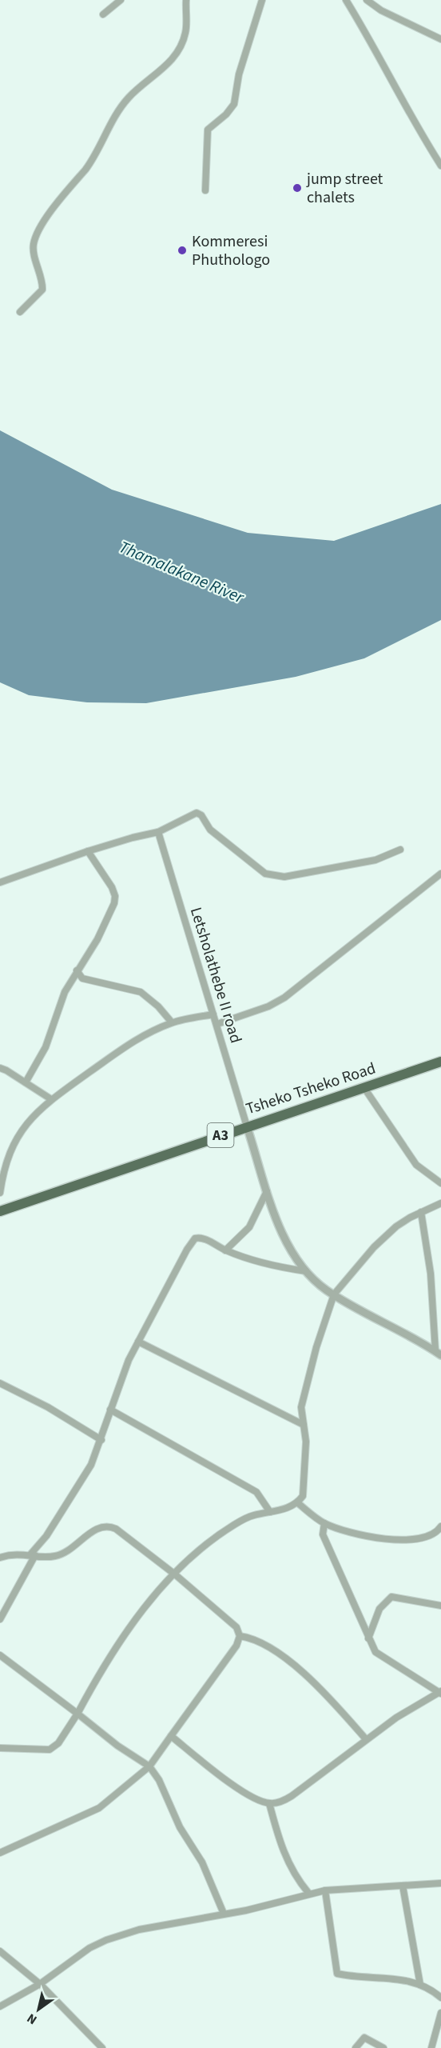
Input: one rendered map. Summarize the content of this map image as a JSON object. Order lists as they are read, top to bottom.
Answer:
{
  "streets": {
    "highway": ["Tsheko Tsheko Road", "A3"],
    "street": ["Letsholathebe II road"]
  },
  "crossings": [
    ["Letsholathebe II road", "Tsheko Tsheko Road"]
  ],
  "water": ["Thamalakane River"],
  "places": ["jump street chalets", "Kommeresi Phuthologo"],
  "north": "bottom left"
}
